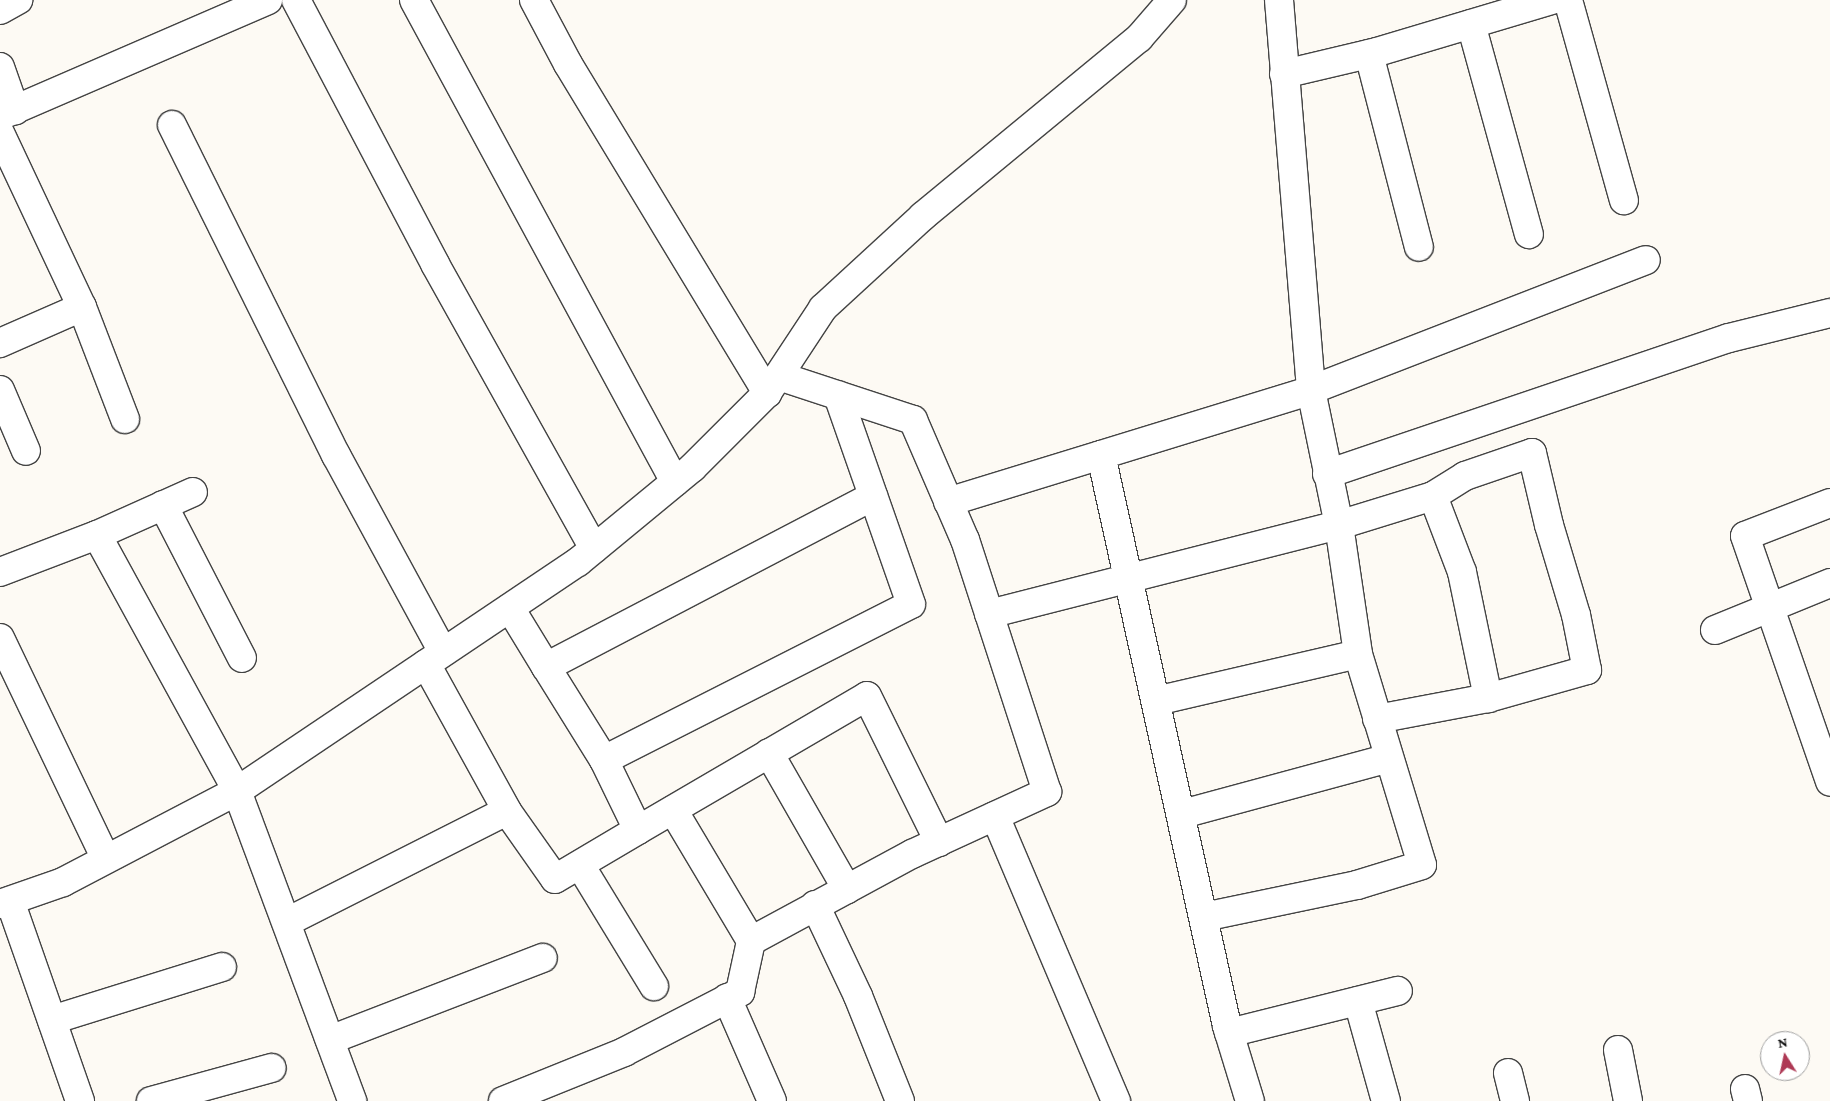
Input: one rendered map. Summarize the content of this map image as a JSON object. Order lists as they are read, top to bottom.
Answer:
{
  "north": "top"
}
